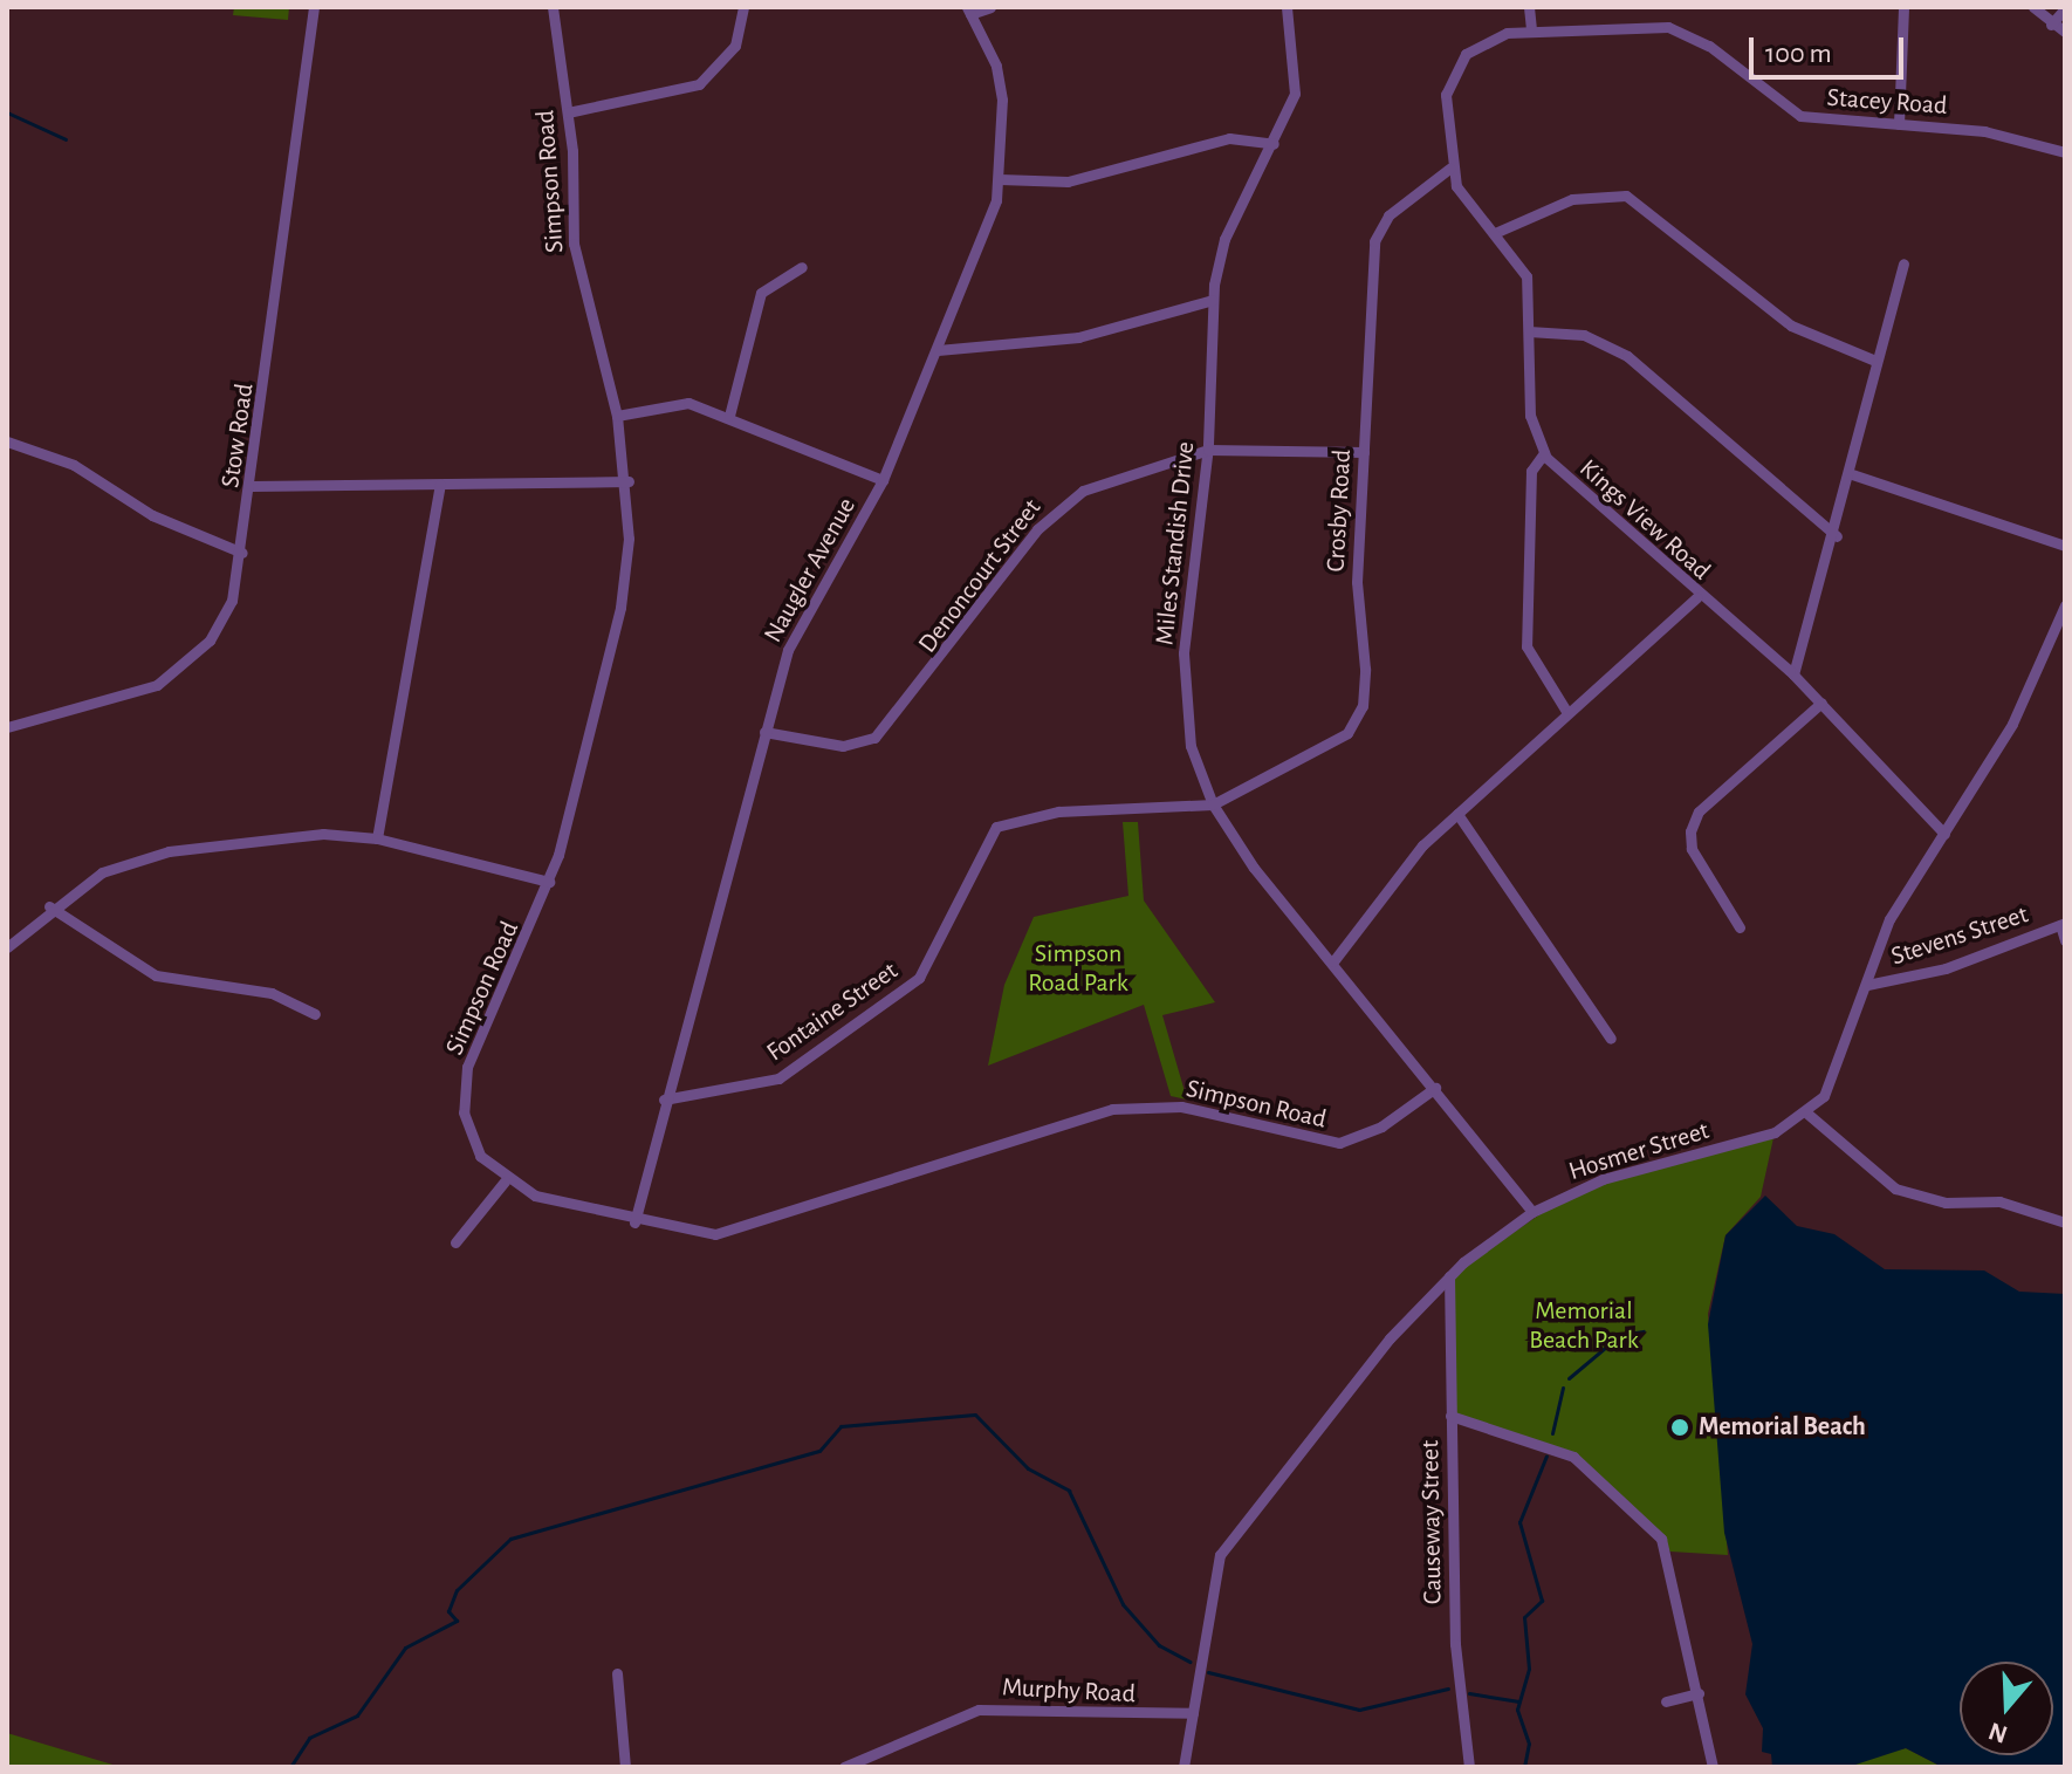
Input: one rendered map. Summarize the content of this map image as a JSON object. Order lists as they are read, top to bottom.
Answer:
{
  "streets": {
    "street": [
      "Stacey Road",
      "Simpson Road",
      "Stow Road",
      "Crosby Road",
      "Kings View Road",
      "Miles Standish Drive",
      "Naugler Avenue",
      "Denoncourt Street",
      "Stevens Street",
      "Fontaine Street",
      "Hosmer Street",
      "Causeway Street",
      "Murphy Road"
    ]
  },
  "crossings": [
    ["Stacey Road", "Crosby Road"],
    ["Stacey Road", "Kings View Road"],
    ["Simpson Road", "Miles Standish Drive"],
    ["Simpson Road", "Naugler Avenue"],
    ["Crosby Road", "Kings View Road"],
    ["Crosby Road", "Miles Standish Drive"],
    ["Crosby Road", "Denoncourt Street"],
    ["Crosby Road", "Fontaine Street"],
    ["Kings View Road", "Hosmer Street"],
    ["Miles Standish Drive", "Denoncourt Street"],
    ["Miles Standish Drive", "Fontaine Street"],
    ["Miles Standish Drive", "Hosmer Street"],
    ["Naugler Avenue", "Denoncourt Street"],
    ["Naugler Avenue", "Fontaine Street"],
    ["Stevens Street", "Hosmer Street"],
    ["Hosmer Street", "Causeway Street"],
    ["Hosmer Street", "Murphy Road"]
  ],
  "parks": ["Simpson Road Park", "Memorial Beach Park"],
  "places": ["Memorial Beach"],
  "scale_bar": "100 m",
  "north": "bottom"
}
